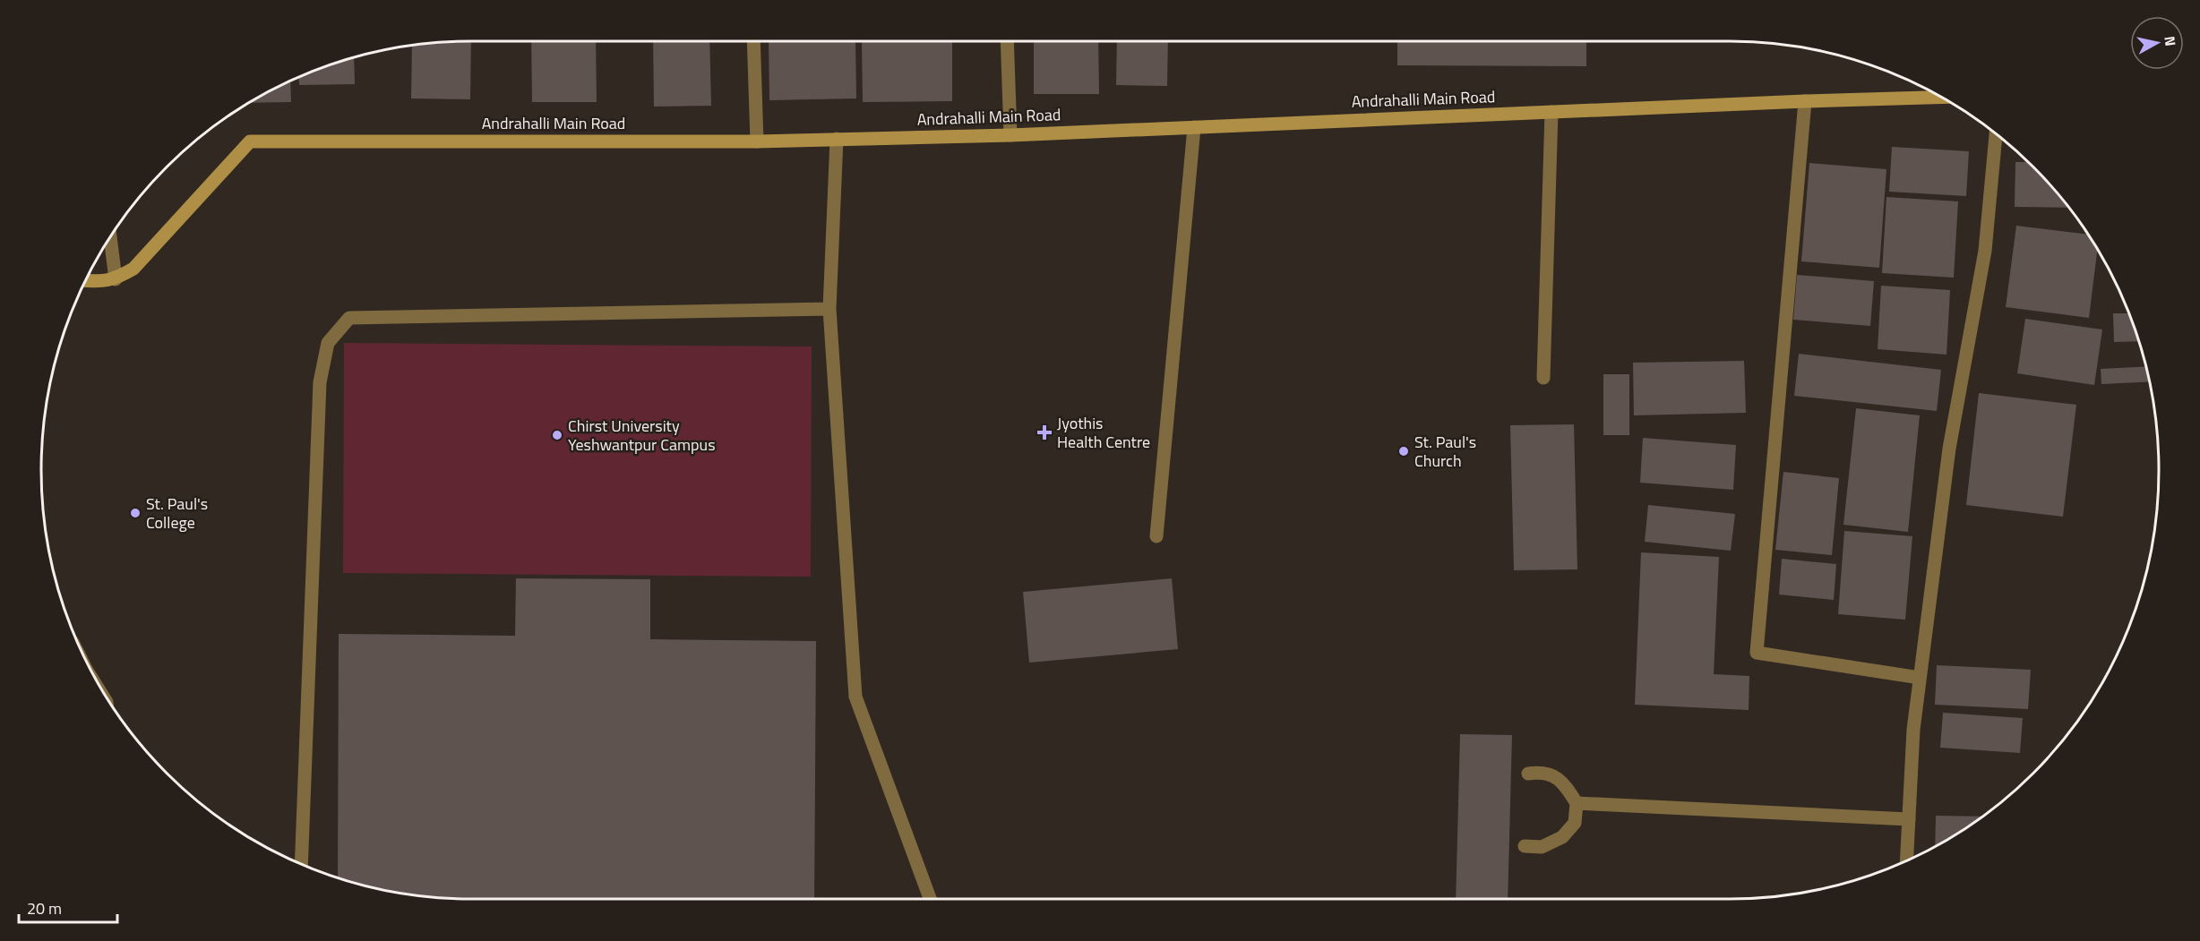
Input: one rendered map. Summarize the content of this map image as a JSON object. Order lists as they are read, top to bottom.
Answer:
{
  "streets": {
    "main road": ["Andrahalli Main Road"]
  },
  "places": {
    "health": ["Jyothis Health Centre"],
    "other": ["Chirst University Yeshwantpur Campus", "St. Paul's Church", "St. Paul's College"]
  },
  "scale_bar": "20 m",
  "north": "right"
}
